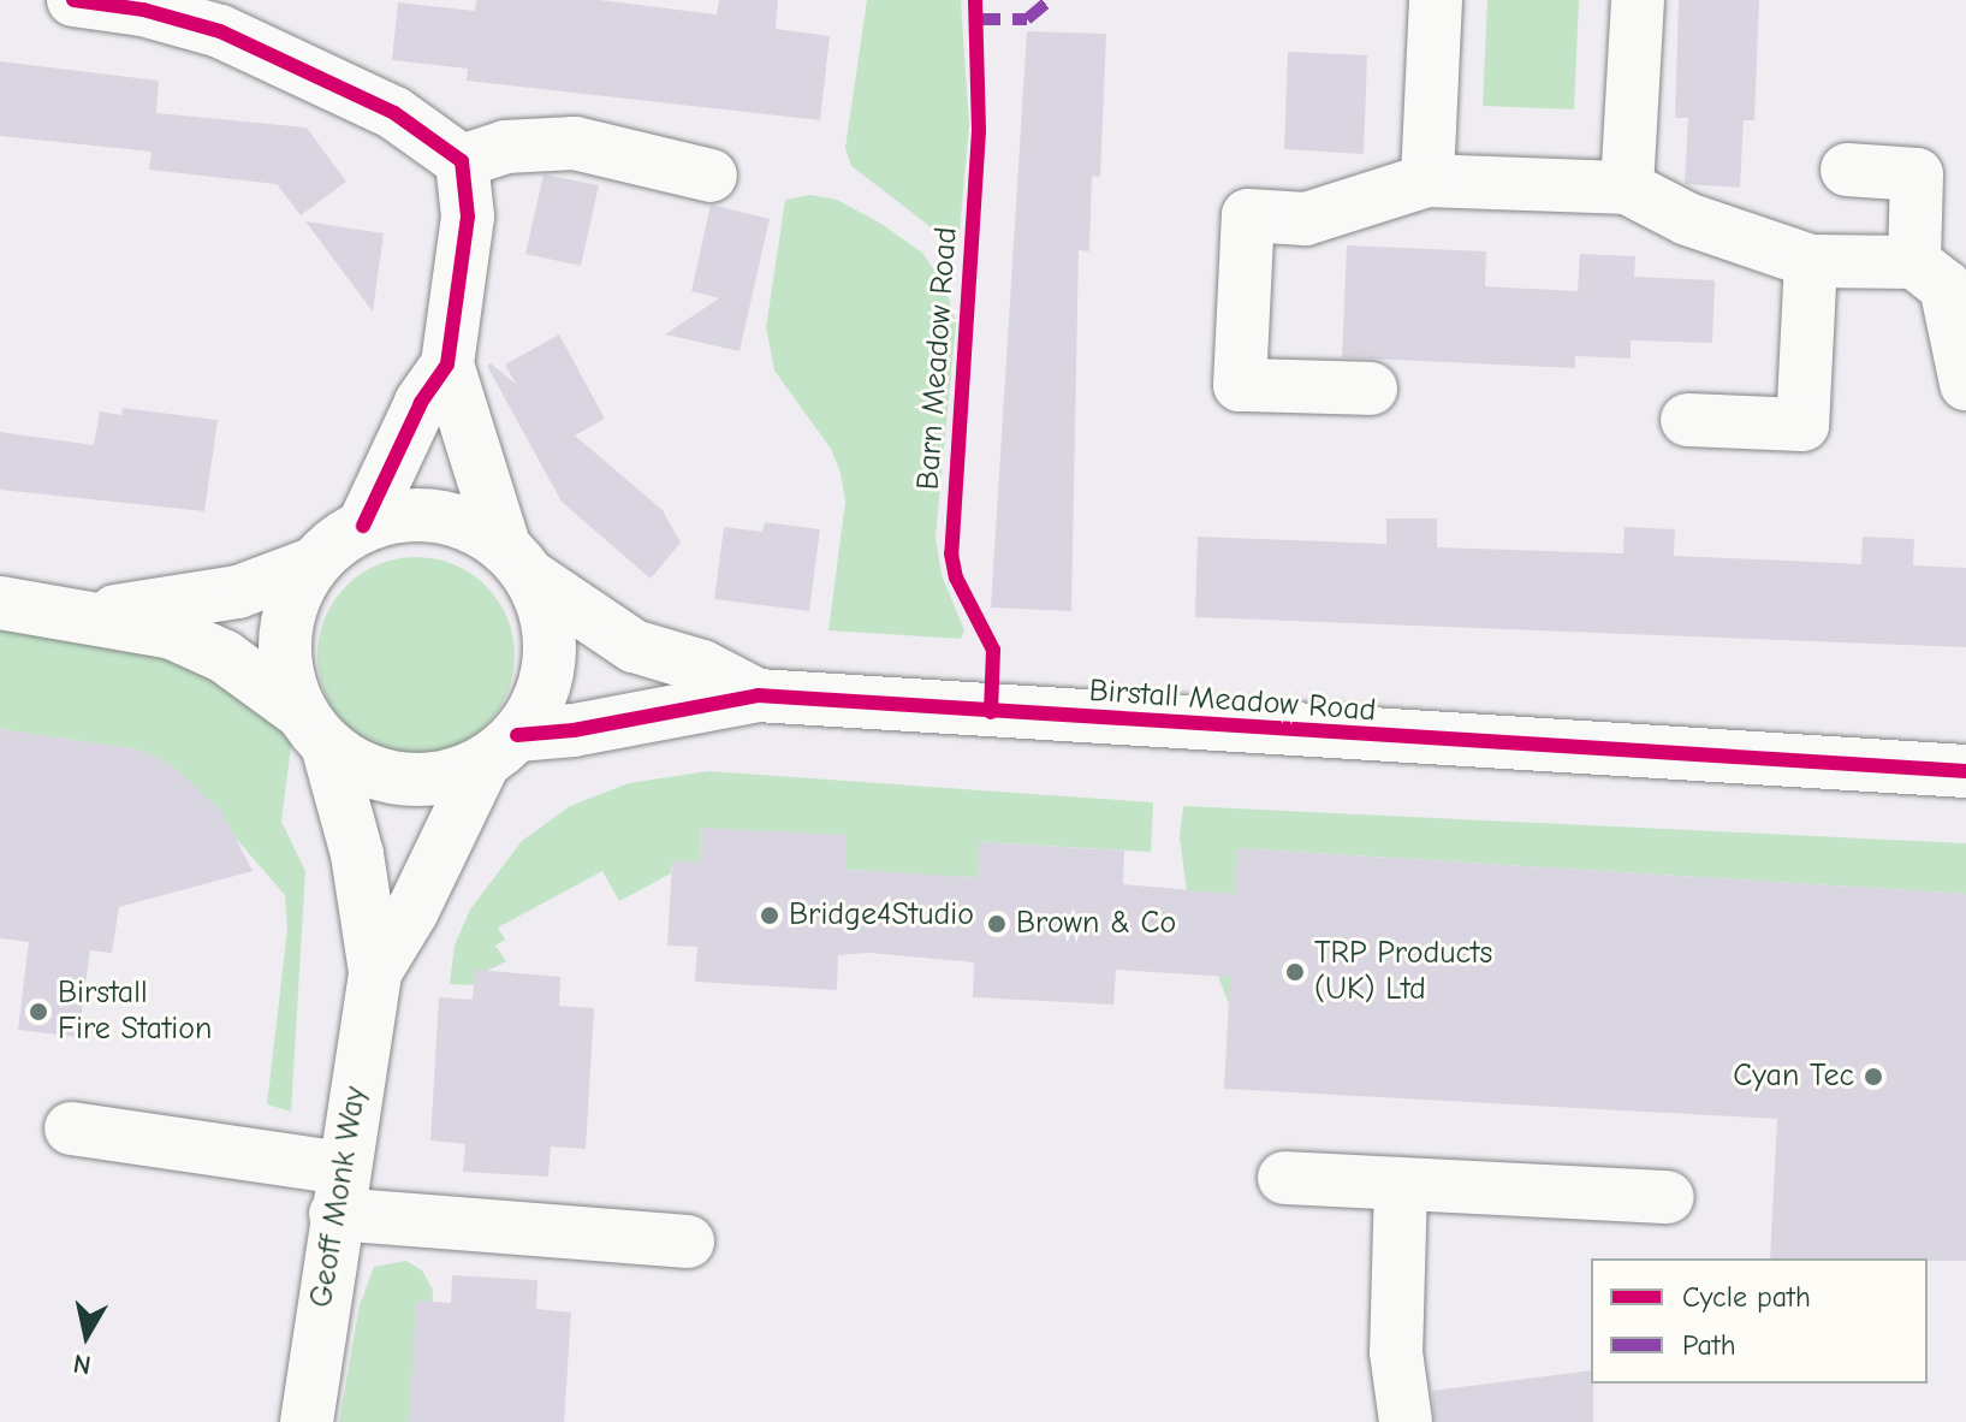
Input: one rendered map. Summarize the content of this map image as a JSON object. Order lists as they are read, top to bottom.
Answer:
{
  "streets": {
    "street": ["Birstall Meadow Road", "Geoff Monk Way"],
    "cycle path": ["Barn Meadow Road"]
  },
  "crossings": [
    ["Birstall Meadow Road", "Geoff Monk Way"]
  ],
  "places": [
    "Bridge4Studio",
    "Brown & Co",
    "TRP Products (UK) Ltd",
    "Birstall Fire Station",
    "Cyan Tec"
  ],
  "legend": ["Cycle path", "Path"],
  "north": "bottom"
}
